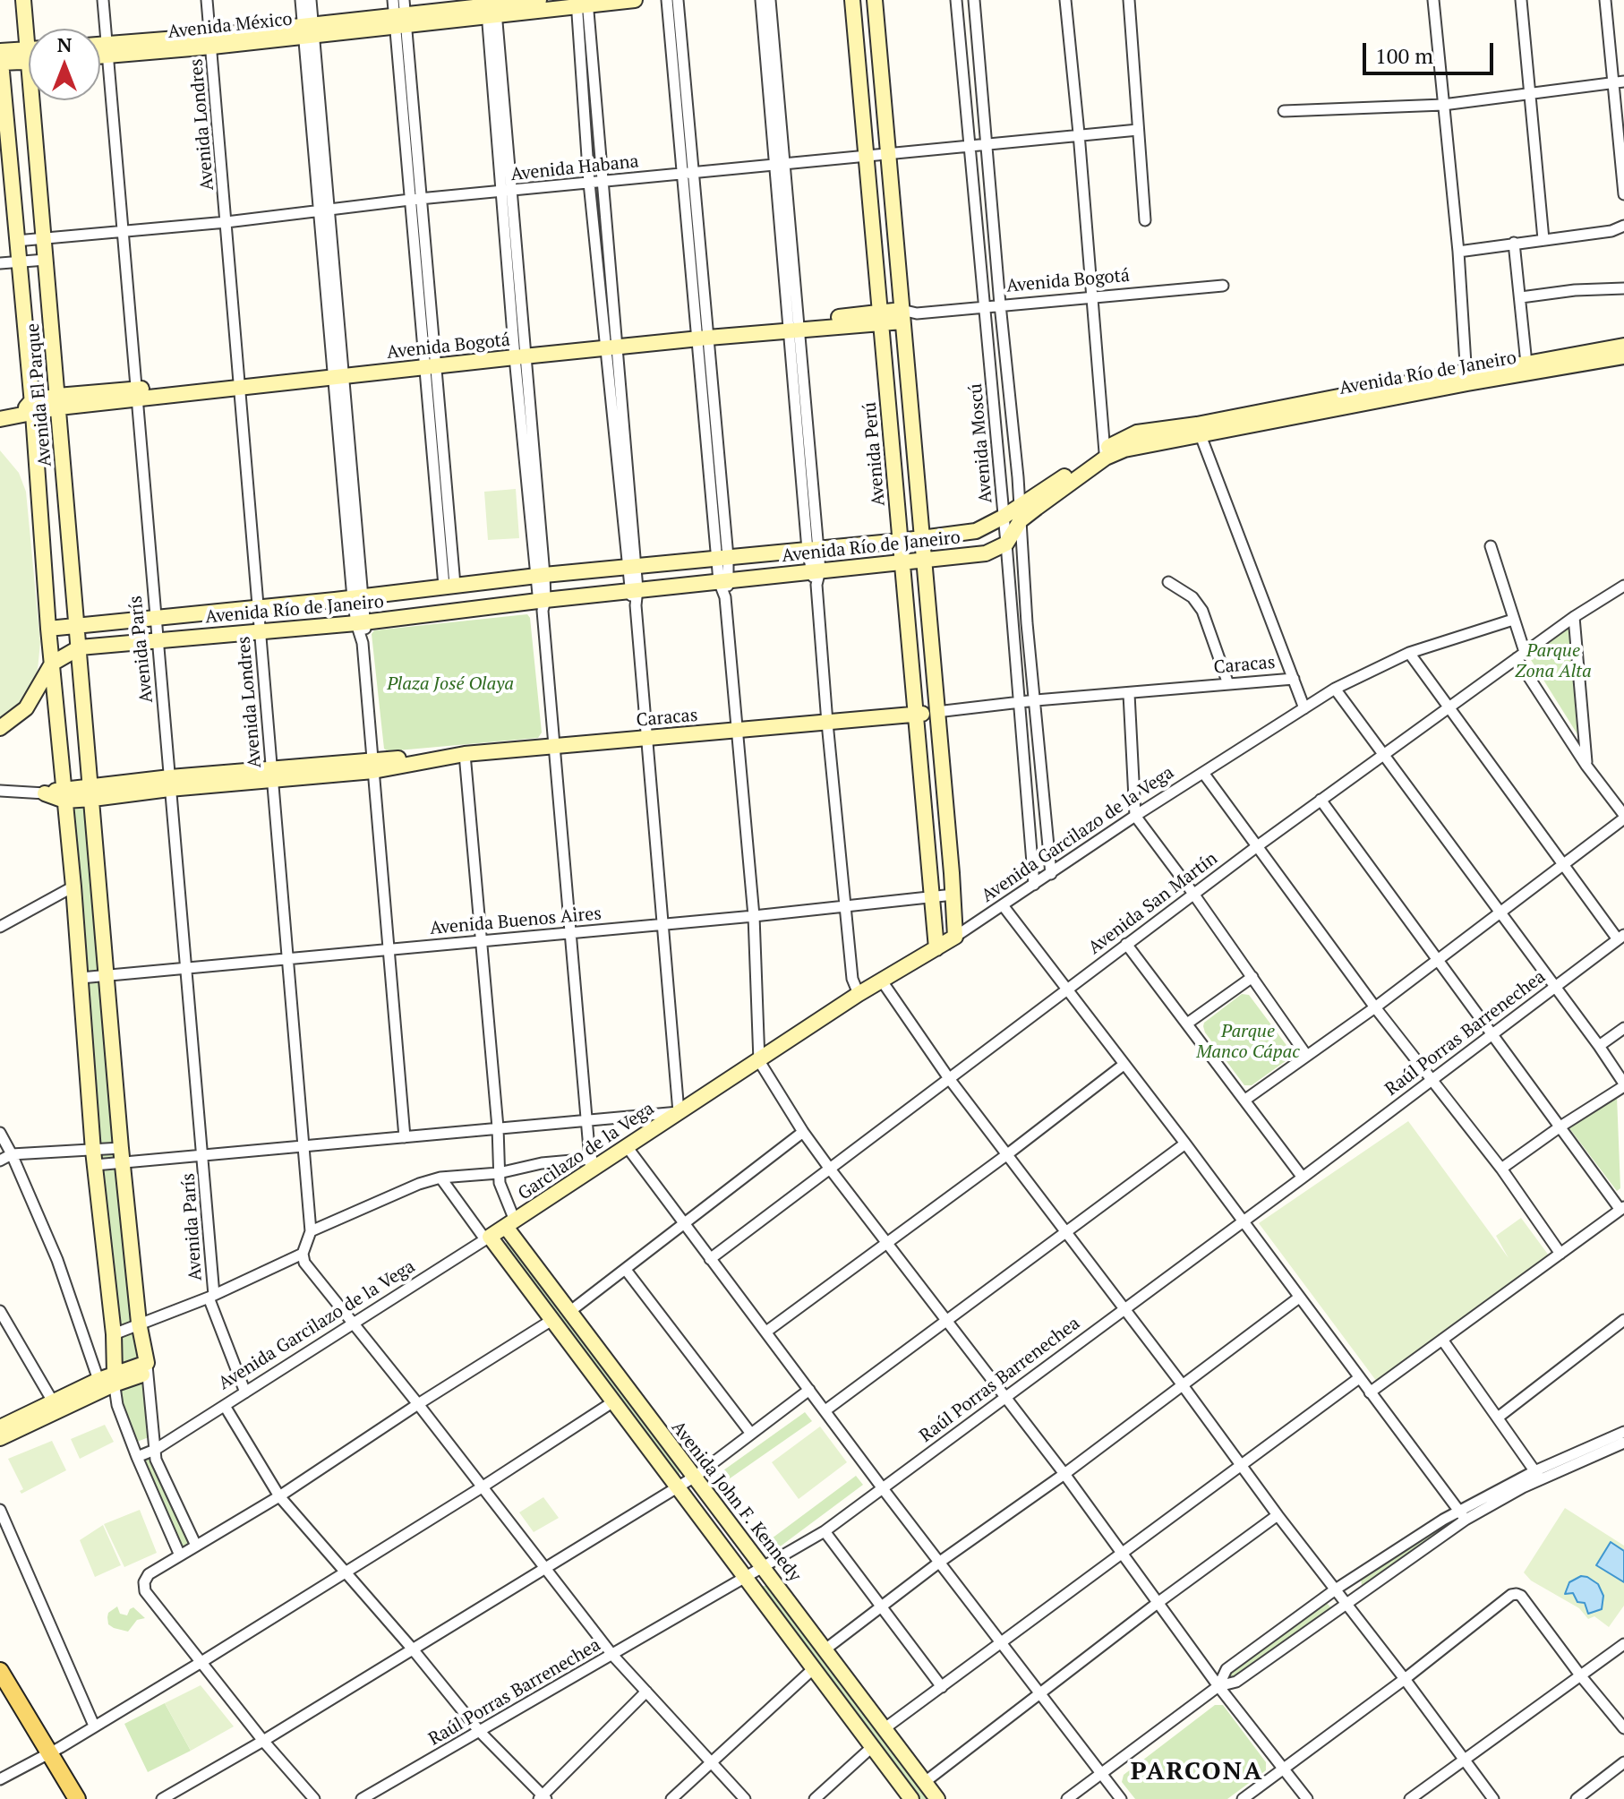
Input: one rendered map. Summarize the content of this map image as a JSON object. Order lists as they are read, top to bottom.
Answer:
{
  "streets": {
    "street": [
      "Avenida México",
      "Avenida Londres",
      "Avenida Habana",
      "Avenida Bogotá",
      "Avenida Río de Janeiro",
      "Avenida El Parque",
      "Avenida Moscú",
      "Avenida Perú",
      "Avenida París",
      "Caracas",
      "Avenida Garcilazo de la Vega",
      "Avenida San Martín",
      "Avenida Buenos Aires",
      "Raúl Porras Barrenechea",
      "Garcilazo de la Vega",
      "Avenida John F. Kennedy"
    ]
  },
  "crossings": [
    ["Avenida México", "Avenida Londres"],
    ["Avenida México", "Avenida París"],
    ["Avenida Londres", "Avenida Habana"],
    ["Avenida Londres", "Avenida Bogotá"],
    ["Avenida Londres", "Avenida Río de Janeiro"],
    ["Avenida Londres", "Caracas"],
    ["Avenida Londres", "Avenida Buenos Aires"],
    ["Avenida Habana", "Avenida El Parque"],
    ["Avenida Habana", "Avenida Moscú"],
    ["Avenida Habana", "Avenida Perú"],
    ["Avenida Habana", "Avenida París"],
    ["Avenida Bogotá", "Avenida El Parque"],
    ["Avenida Bogotá", "Avenida Moscú"],
    ["Avenida Bogotá", "Avenida Perú"],
    ["Avenida Bogotá", "Avenida París"],
    ["Avenida Río de Janeiro", "Avenida El Parque"],
    ["Avenida Río de Janeiro", "Avenida Moscú"],
    ["Avenida Río de Janeiro", "Avenida Perú"],
    ["Avenida Río de Janeiro", "Avenida París"],
    ["Avenida El Parque", "Caracas"],
    ["Avenida El Parque", "Avenida Buenos Aires"],
    ["Avenida Moscú", "Caracas"],
    ["Avenida Moscú", "Avenida Garcilazo de la Vega"],
    ["Avenida Perú", "Caracas"],
    ["Avenida Perú", "Avenida Garcilazo de la Vega"],
    ["Avenida Perú", "Avenida Buenos Aires"],
    ["Avenida París", "Caracas"],
    ["Avenida París", "Avenida Garcilazo de la Vega"],
    ["Avenida París", "Avenida Buenos Aires"],
    ["Avenida Garcilazo de la Vega", "Garcilazo de la Vega"],
    ["Avenida Garcilazo de la Vega", "Avenida John F. Kennedy"],
    ["Raúl Porras Barrenechea", "Avenida John F. Kennedy"],
    ["Garcilazo de la Vega", "Avenida John F. Kennedy"]
  ],
  "districts": ["PARCONA"],
  "parks": ["Parque Zona Alta", "Plaza José Olaya", "Parque Manco Cápac"],
  "scale_bar": "100 m",
  "north": "top"
}
